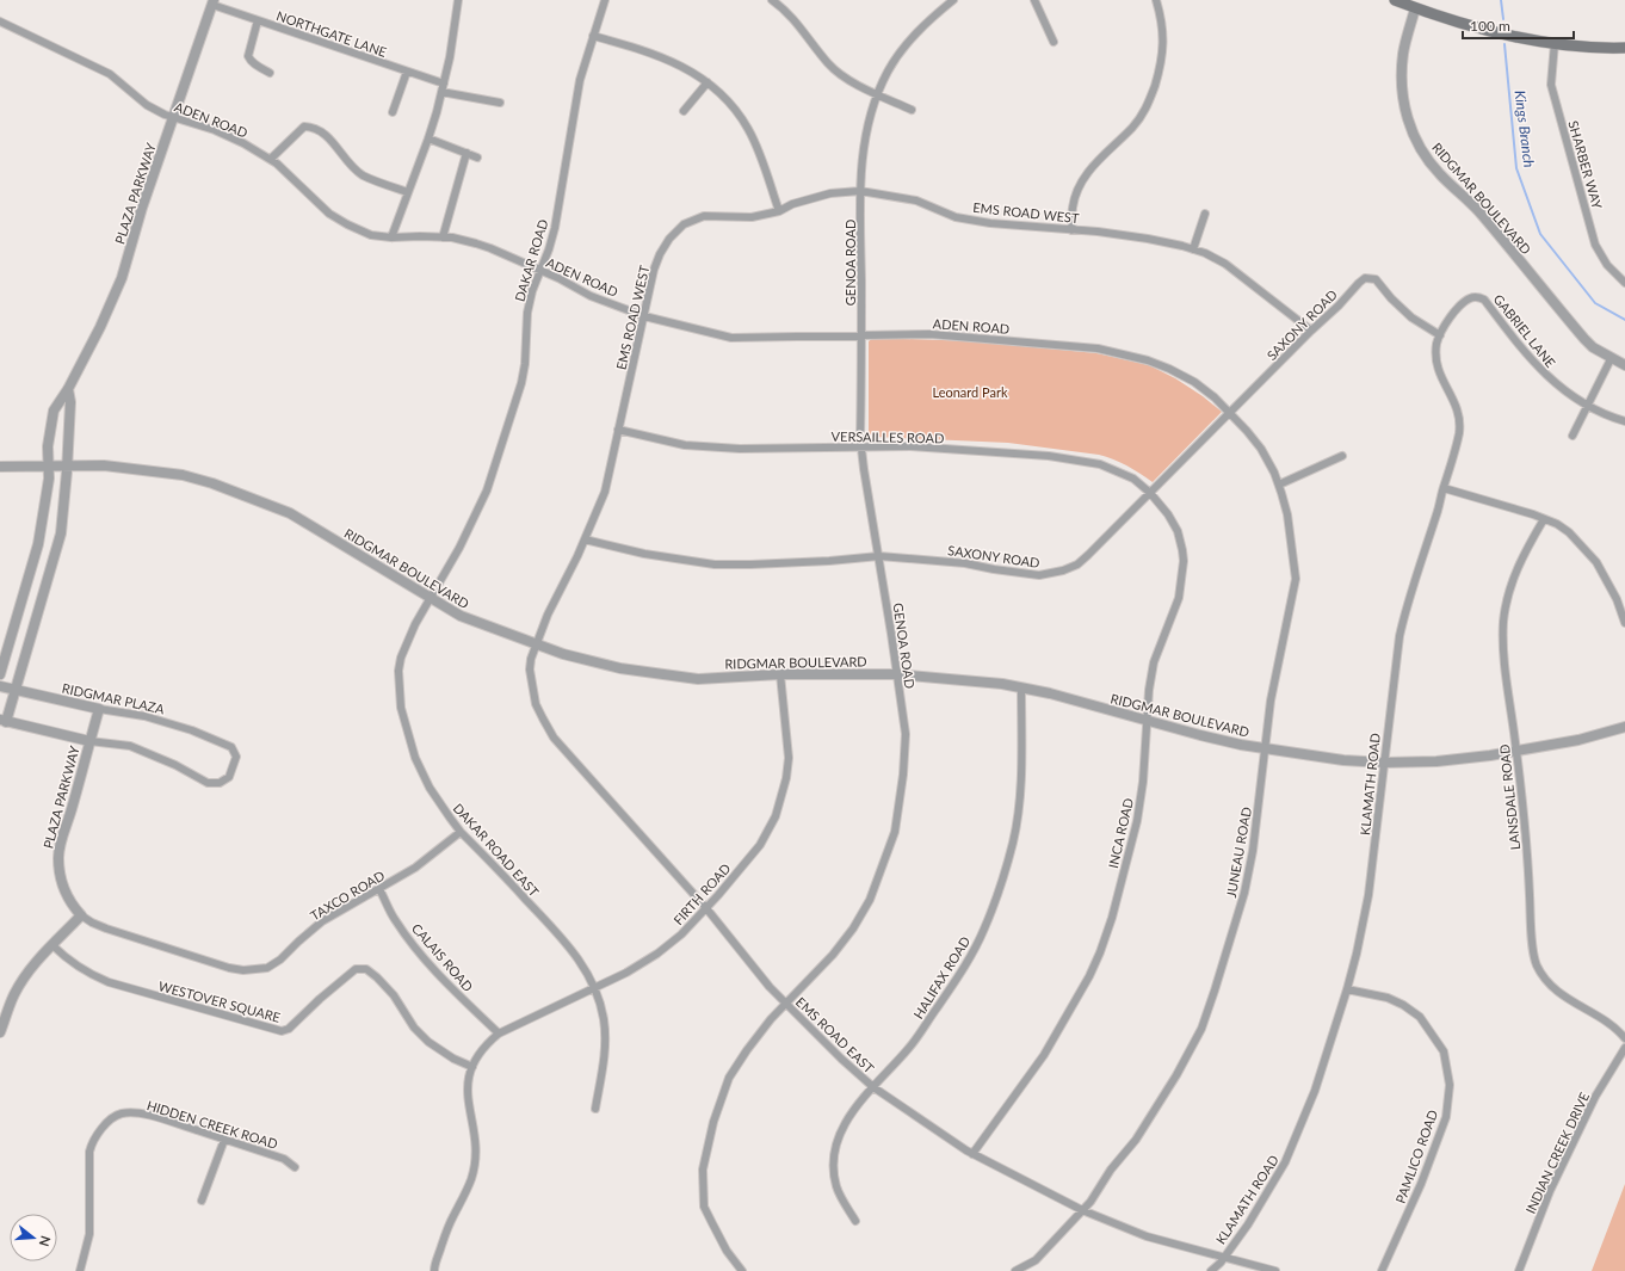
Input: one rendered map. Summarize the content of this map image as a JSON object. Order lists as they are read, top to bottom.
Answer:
{
  "streets": {
    "street": [
      "NORTHGATE LANE",
      "ADEN ROAD",
      "SHARBER WAY",
      "PLAZA PARKWAY",
      "RIDGMAR BOULEVARD",
      "EMS ROAD WEST",
      "DAKAR ROAD",
      "GENOA ROAD",
      "SAXONY ROAD",
      "GABRIEL LANE",
      "VERSAILLES ROAD",
      "RIDGMAR PLAZA",
      "KLAMATH ROAD",
      "LANSDALE ROAD",
      "INCA ROAD",
      "DAKAR ROAD EAST",
      "JUNEAU ROAD",
      "FIRTH ROAD",
      "TAXCO ROAD",
      "CALAIS ROAD",
      "HALIFAX ROAD",
      "WESTOVER SQUARE",
      "EMS ROAD EAST",
      "HIDDEN CREEK ROAD",
      "INDIAN CREEK DRIVE",
      "PAMLICO ROAD"
    ]
  },
  "crossings": [
    ["NORTHGATE LANE", "PLAZA PARKWAY"],
    ["ADEN ROAD", "PLAZA PARKWAY"],
    ["ADEN ROAD", "EMS ROAD WEST"],
    ["ADEN ROAD", "DAKAR ROAD"],
    ["ADEN ROAD", "GENOA ROAD"],
    ["ADEN ROAD", "SAXONY ROAD"],
    ["ADEN ROAD", "JUNEAU ROAD"],
    ["PLAZA PARKWAY", "RIDGMAR BOULEVARD"],
    ["PLAZA PARKWAY", "RIDGMAR PLAZA"],
    ["PLAZA PARKWAY", "TAXCO ROAD"],
    ["RIDGMAR BOULEVARD", "EMS ROAD WEST"],
    ["RIDGMAR BOULEVARD", "DAKAR ROAD"],
    ["RIDGMAR BOULEVARD", "GENOA ROAD"],
    ["RIDGMAR BOULEVARD", "KLAMATH ROAD"],
    ["RIDGMAR BOULEVARD", "LANSDALE ROAD"],
    ["RIDGMAR BOULEVARD", "INCA ROAD"],
    ["RIDGMAR BOULEVARD", "DAKAR ROAD EAST"],
    ["RIDGMAR BOULEVARD", "JUNEAU ROAD"],
    ["RIDGMAR BOULEVARD", "FIRTH ROAD"],
    ["RIDGMAR BOULEVARD", "HALIFAX ROAD"],
    ["RIDGMAR BOULEVARD", "EMS ROAD EAST"],
    ["EMS ROAD WEST", "GENOA ROAD"],
    ["EMS ROAD WEST", "SAXONY ROAD"],
    ["EMS ROAD WEST", "VERSAILLES ROAD"],
    ["EMS ROAD WEST", "EMS ROAD EAST"],
    ["DAKAR ROAD", "DAKAR ROAD EAST"],
    ["GENOA ROAD", "SAXONY ROAD"],
    ["GENOA ROAD", "VERSAILLES ROAD"],
    ["GENOA ROAD", "EMS ROAD EAST"],
    ["SAXONY ROAD", "VERSAILLES ROAD"],
    ["SAXONY ROAD", "KLAMATH ROAD"],
    ["SAXONY ROAD", "INCA ROAD"],
    ["SAXONY ROAD", "JUNEAU ROAD"],
    ["GABRIEL LANE", "KLAMATH ROAD"],
    ["VERSAILLES ROAD", "INCA ROAD"],
    ["KLAMATH ROAD", "EMS ROAD EAST"],
    ["KLAMATH ROAD", "PAMLICO ROAD"],
    ["INCA ROAD", "EMS ROAD EAST"],
    ["DAKAR ROAD EAST", "FIRTH ROAD"],
    ["DAKAR ROAD EAST", "TAXCO ROAD"],
    ["JUNEAU ROAD", "EMS ROAD EAST"],
    ["FIRTH ROAD", "CALAIS ROAD"],
    ["FIRTH ROAD", "WESTOVER SQUARE"],
    ["FIRTH ROAD", "EMS ROAD EAST"],
    ["TAXCO ROAD", "CALAIS ROAD"],
    ["HALIFAX ROAD", "EMS ROAD EAST"]
  ],
  "water": ["Kings Branch"],
  "parks": ["Leonard Park"],
  "scale_bar": "100 m",
  "north": "right"
}
